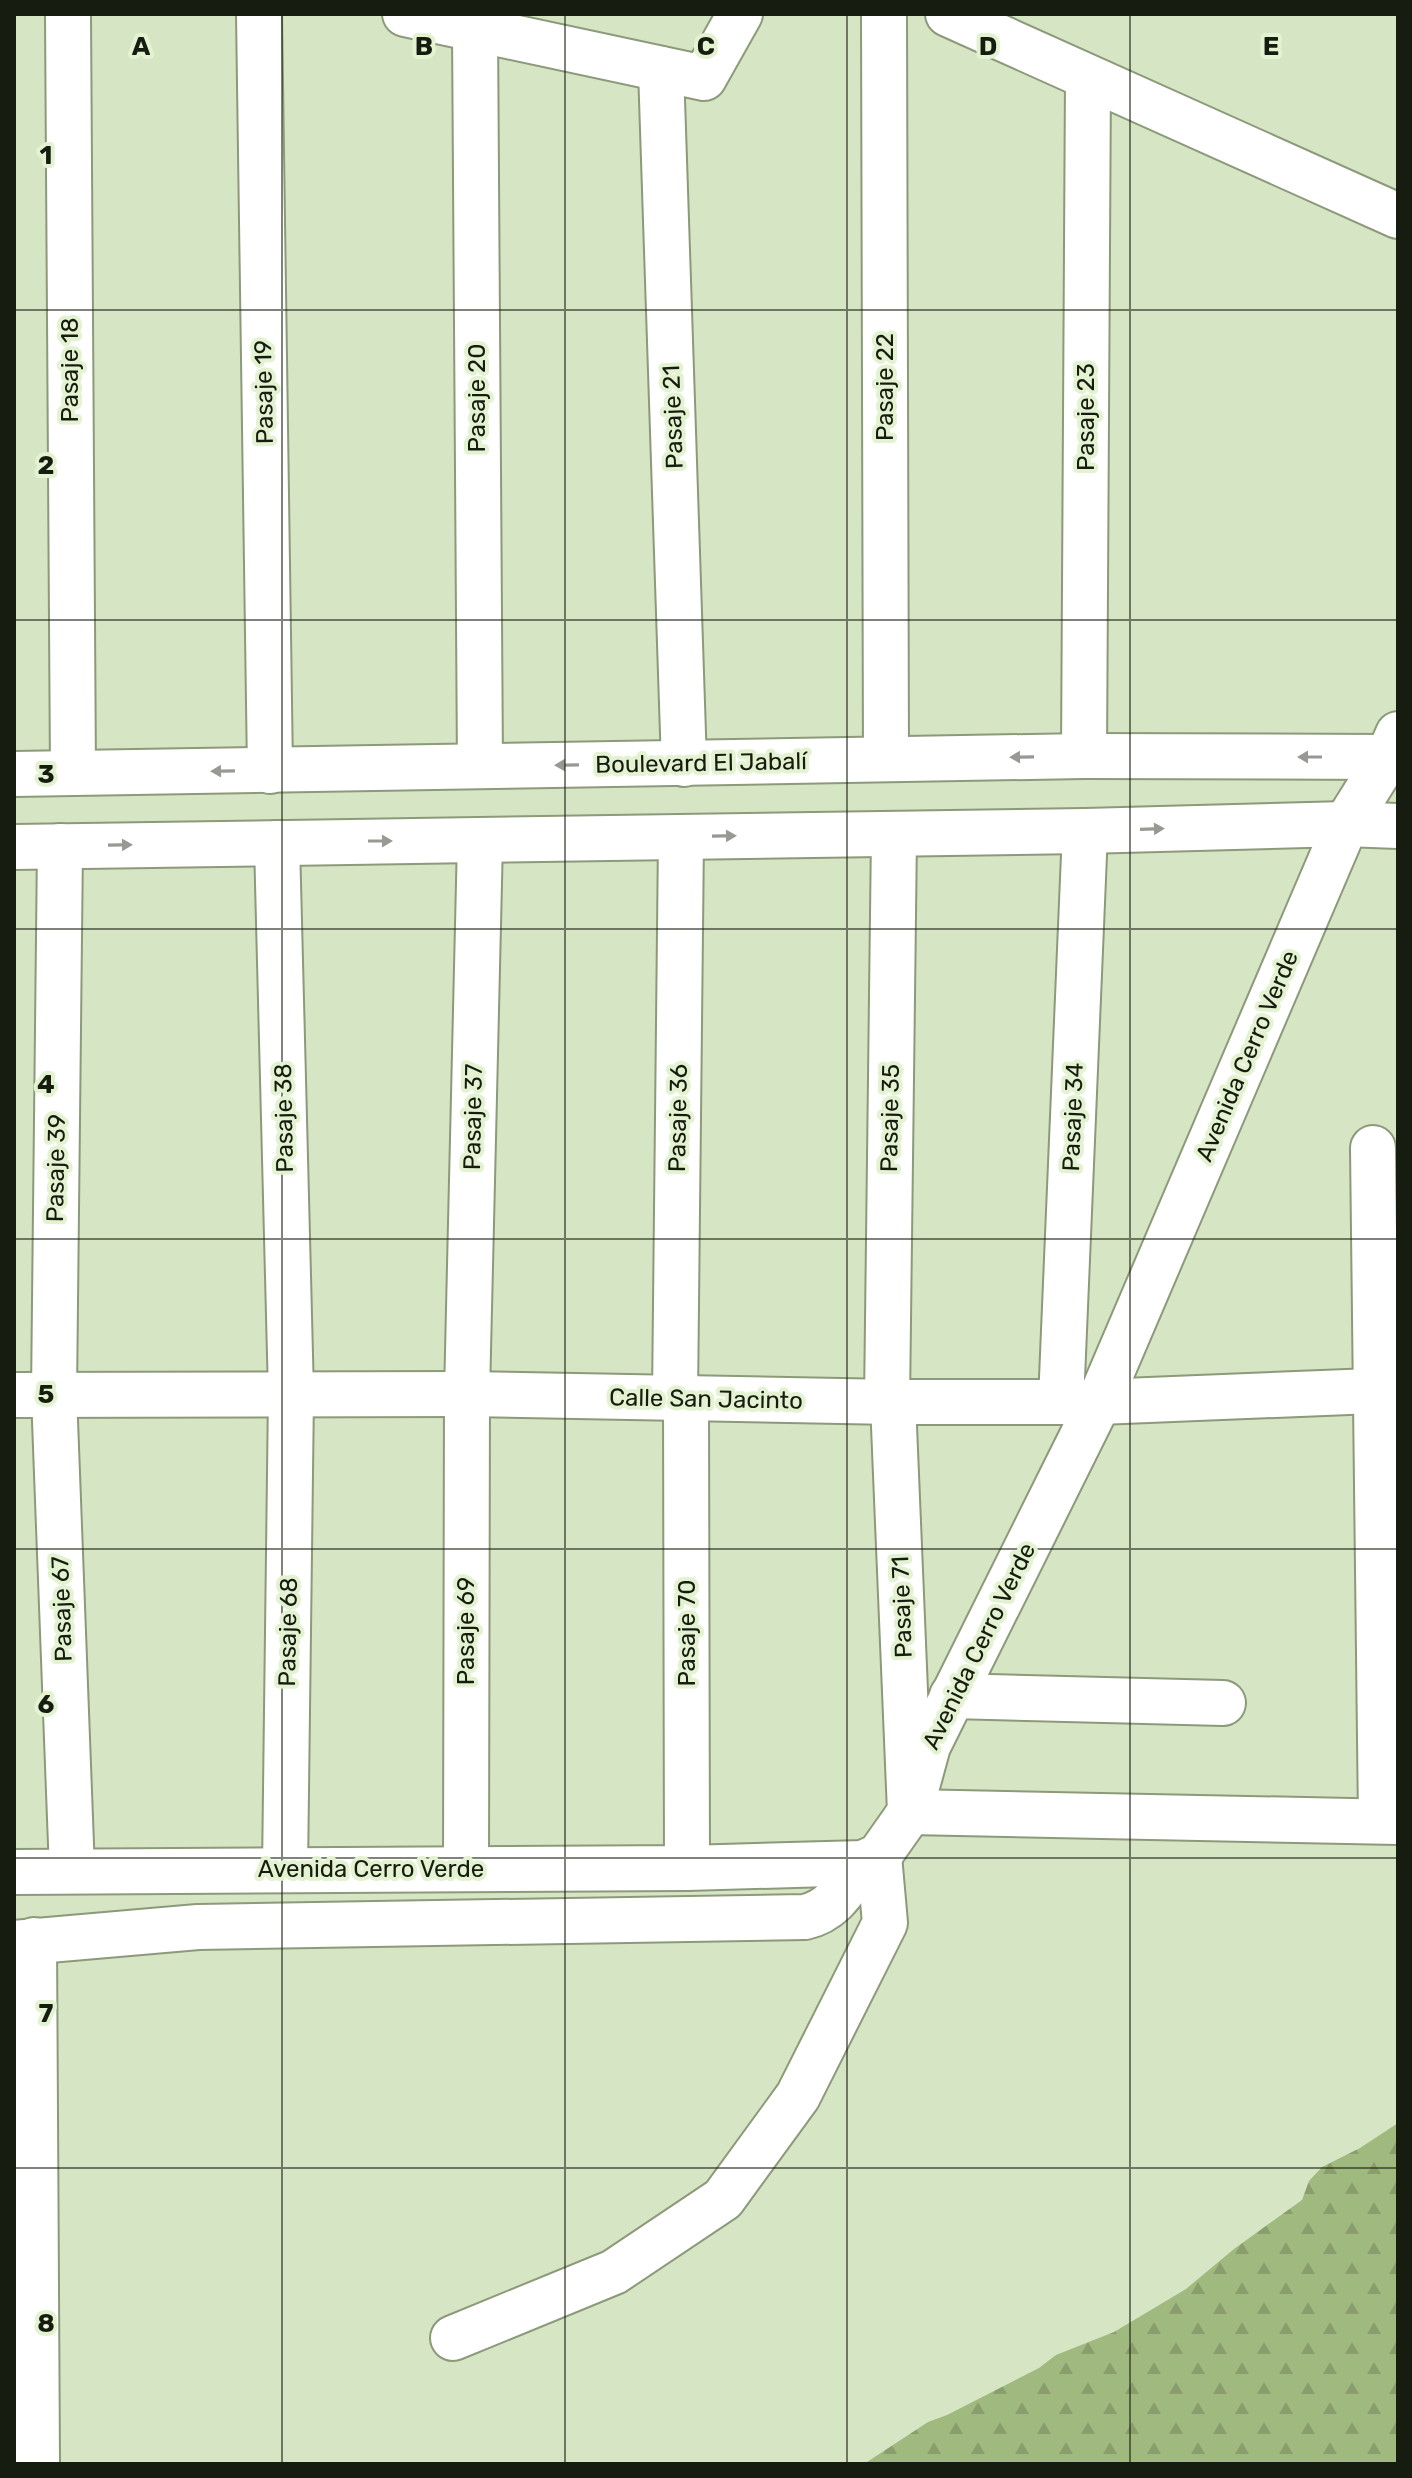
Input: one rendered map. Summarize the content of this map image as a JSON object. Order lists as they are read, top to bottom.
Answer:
{
  "streets": {
    "street": [
      "Pasaje 18",
      "Pasaje 22",
      "Pasaje 19",
      "Pasaje 20",
      "Pasaje 21",
      "Pasaje 23",
      "Boulevard El Jabalí",
      "Avenida Cerro Verde",
      "Pasaje 37",
      "Pasaje 34",
      "Pasaje 38",
      "Pasaje 36",
      "Pasaje 35",
      "Pasaje 39",
      "Calle San Jacinto",
      "Pasaje 71",
      "Pasaje 67",
      "Pasaje 69",
      "Pasaje 68",
      "Pasaje 70"
    ]
  },
  "crossings": [
    ["Pasaje 18", "Boulevard El Jabalí"],
    ["Pasaje 22", "Boulevard El Jabalí"],
    ["Pasaje 19", "Boulevard El Jabalí"],
    ["Pasaje 20", "Boulevard El Jabalí"],
    ["Pasaje 21", "Boulevard El Jabalí"],
    ["Pasaje 23", "Boulevard El Jabalí"],
    ["Boulevard El Jabalí", "Avenida Cerro Verde"],
    ["Avenida Cerro Verde", "Pasaje 34"],
    ["Avenida Cerro Verde", "Calle San Jacinto"],
    ["Avenida Cerro Verde", "Pasaje 71"],
    ["Avenida Cerro Verde", "Pasaje 67"],
    ["Avenida Cerro Verde", "Pasaje 69"],
    ["Avenida Cerro Verde", "Pasaje 68"],
    ["Avenida Cerro Verde", "Pasaje 70"],
    ["Pasaje 37", "Calle San Jacinto"],
    ["Pasaje 37", "Pasaje 69"],
    ["Pasaje 34", "Calle San Jacinto"],
    ["Pasaje 38", "Calle San Jacinto"],
    ["Pasaje 38", "Pasaje 68"],
    ["Pasaje 36", "Calle San Jacinto"],
    ["Pasaje 36", "Pasaje 70"],
    ["Pasaje 35", "Calle San Jacinto"],
    ["Pasaje 35", "Pasaje 71"],
    ["Pasaje 39", "Calle San Jacinto"],
    ["Pasaje 39", "Pasaje 67"],
    ["Calle San Jacinto", "Pasaje 71"],
    ["Calle San Jacinto", "Pasaje 67"],
    ["Calle San Jacinto", "Pasaje 69"],
    ["Calle San Jacinto", "Pasaje 68"],
    ["Calle San Jacinto", "Pasaje 70"]
  ],
  "grid": {
    "columns": [
      "A",
      "B",
      "C",
      "D",
      "E"
    ],
    "rows": [
      "1",
      "2",
      "3",
      "4",
      "5",
      "6",
      "7",
      "8"
    ]
  }
}
